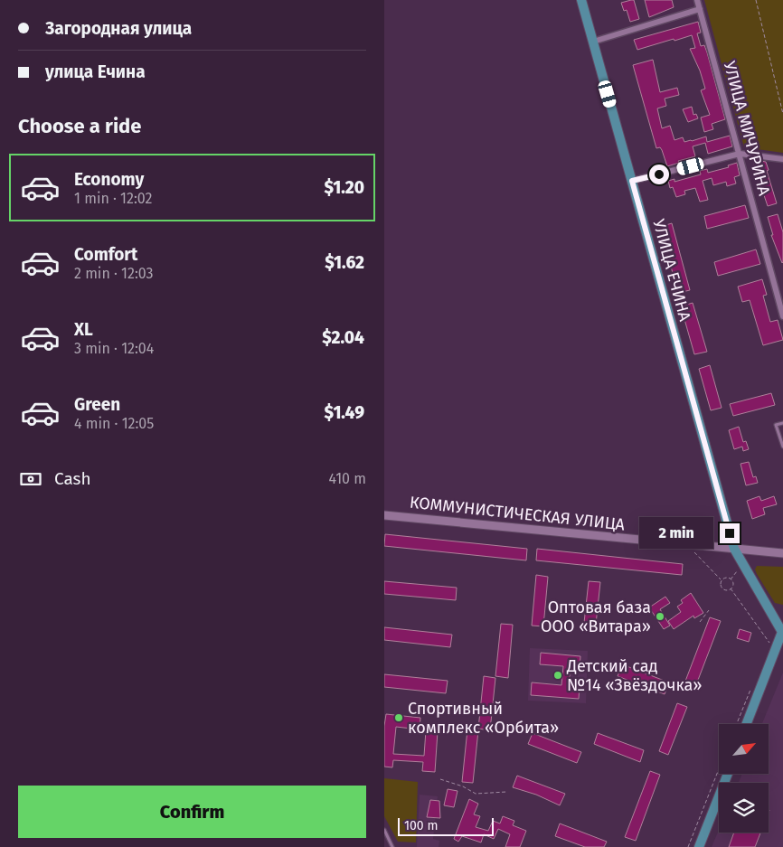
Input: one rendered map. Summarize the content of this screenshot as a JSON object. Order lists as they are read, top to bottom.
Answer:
{
  "streets": {
    "main road": ["УЛИЦА ЕЧИНА", "КОММУНИСТИЧЕСКАЯ УЛИЦА"],
    "street": ["УЛИЦА МИЧУРИНА"]
  },
  "crossings": [
    ["УЛИЦА ЕЧИНА", "КОММУНИСТИЧЕСКАЯ УЛИЦА"]
  ],
  "places": ["Оптовая база ООО «Витара»", "Детский сад №14 «Звёздочка»", "Спортивный комплекс «Орбита»"],
  "scale_bar": "100 m",
  "north": "top right",
  "page": {
    "banner": ["Загородная улица", "улица Ечина"],
    "heading": "Choose a ride",
    "list": [
      {
        "name": "Economy",
        "note": "1 min · 12:02",
        "value": "$1.20"
      },
      {
        "name": "Comfort",
        "note": "2 min · 12:03",
        "value": "$1.62"
      },
      {
        "name": "XL",
        "note": "3 min · 12:04",
        "value": "$2.04"
      },
      {
        "name": "Green",
        "note": "4 min · 12:05",
        "value": "$1.49"
      }
    ],
    "pay": ["Cash", "410 m"],
    "bubble": "2 min",
    "buttons": "Confirm",
    "scale": "100 m"
  }
}
